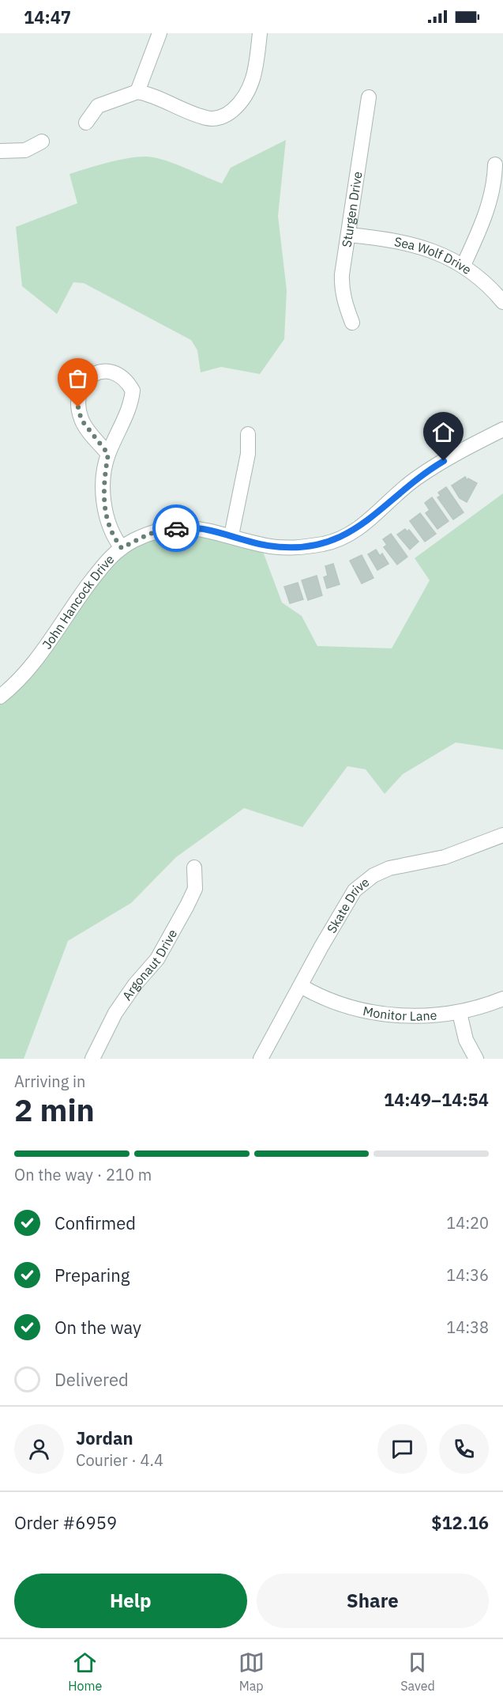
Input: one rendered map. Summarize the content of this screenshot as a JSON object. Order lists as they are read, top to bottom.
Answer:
{
  "streets": {
    "street": [
      "Sturgen Drive",
      "Sea Wolf Drive",
      "John Hancock Drive",
      "Skate Drive",
      "Argonaut Drive",
      "Monitor Lane"
    ]
  },
  "crossings": [
    ["Sturgen Drive", "Sea Wolf Drive"],
    ["Skate Drive", "Monitor Lane"]
  ],
  "page": {
    "status": "14:47",
    "heading": ["2 min", "Arriving in", "14:49–14:54"],
    "panel": [
      "Jordan",
      "Courier · 4.4",
      "Order #6959",
      "$12.16"
    ],
    "bar": "On the way · 210 m",
    "list": [
      ["Confirmed", "14:20"],
      ["Preparing", "14:36"],
      ["On the way", "14:38"],
      "Delivered"
    ],
    "buttons": ["Help", "Share"],
    "tabs": ["Home", "Map", "Saved"]
  }
}
